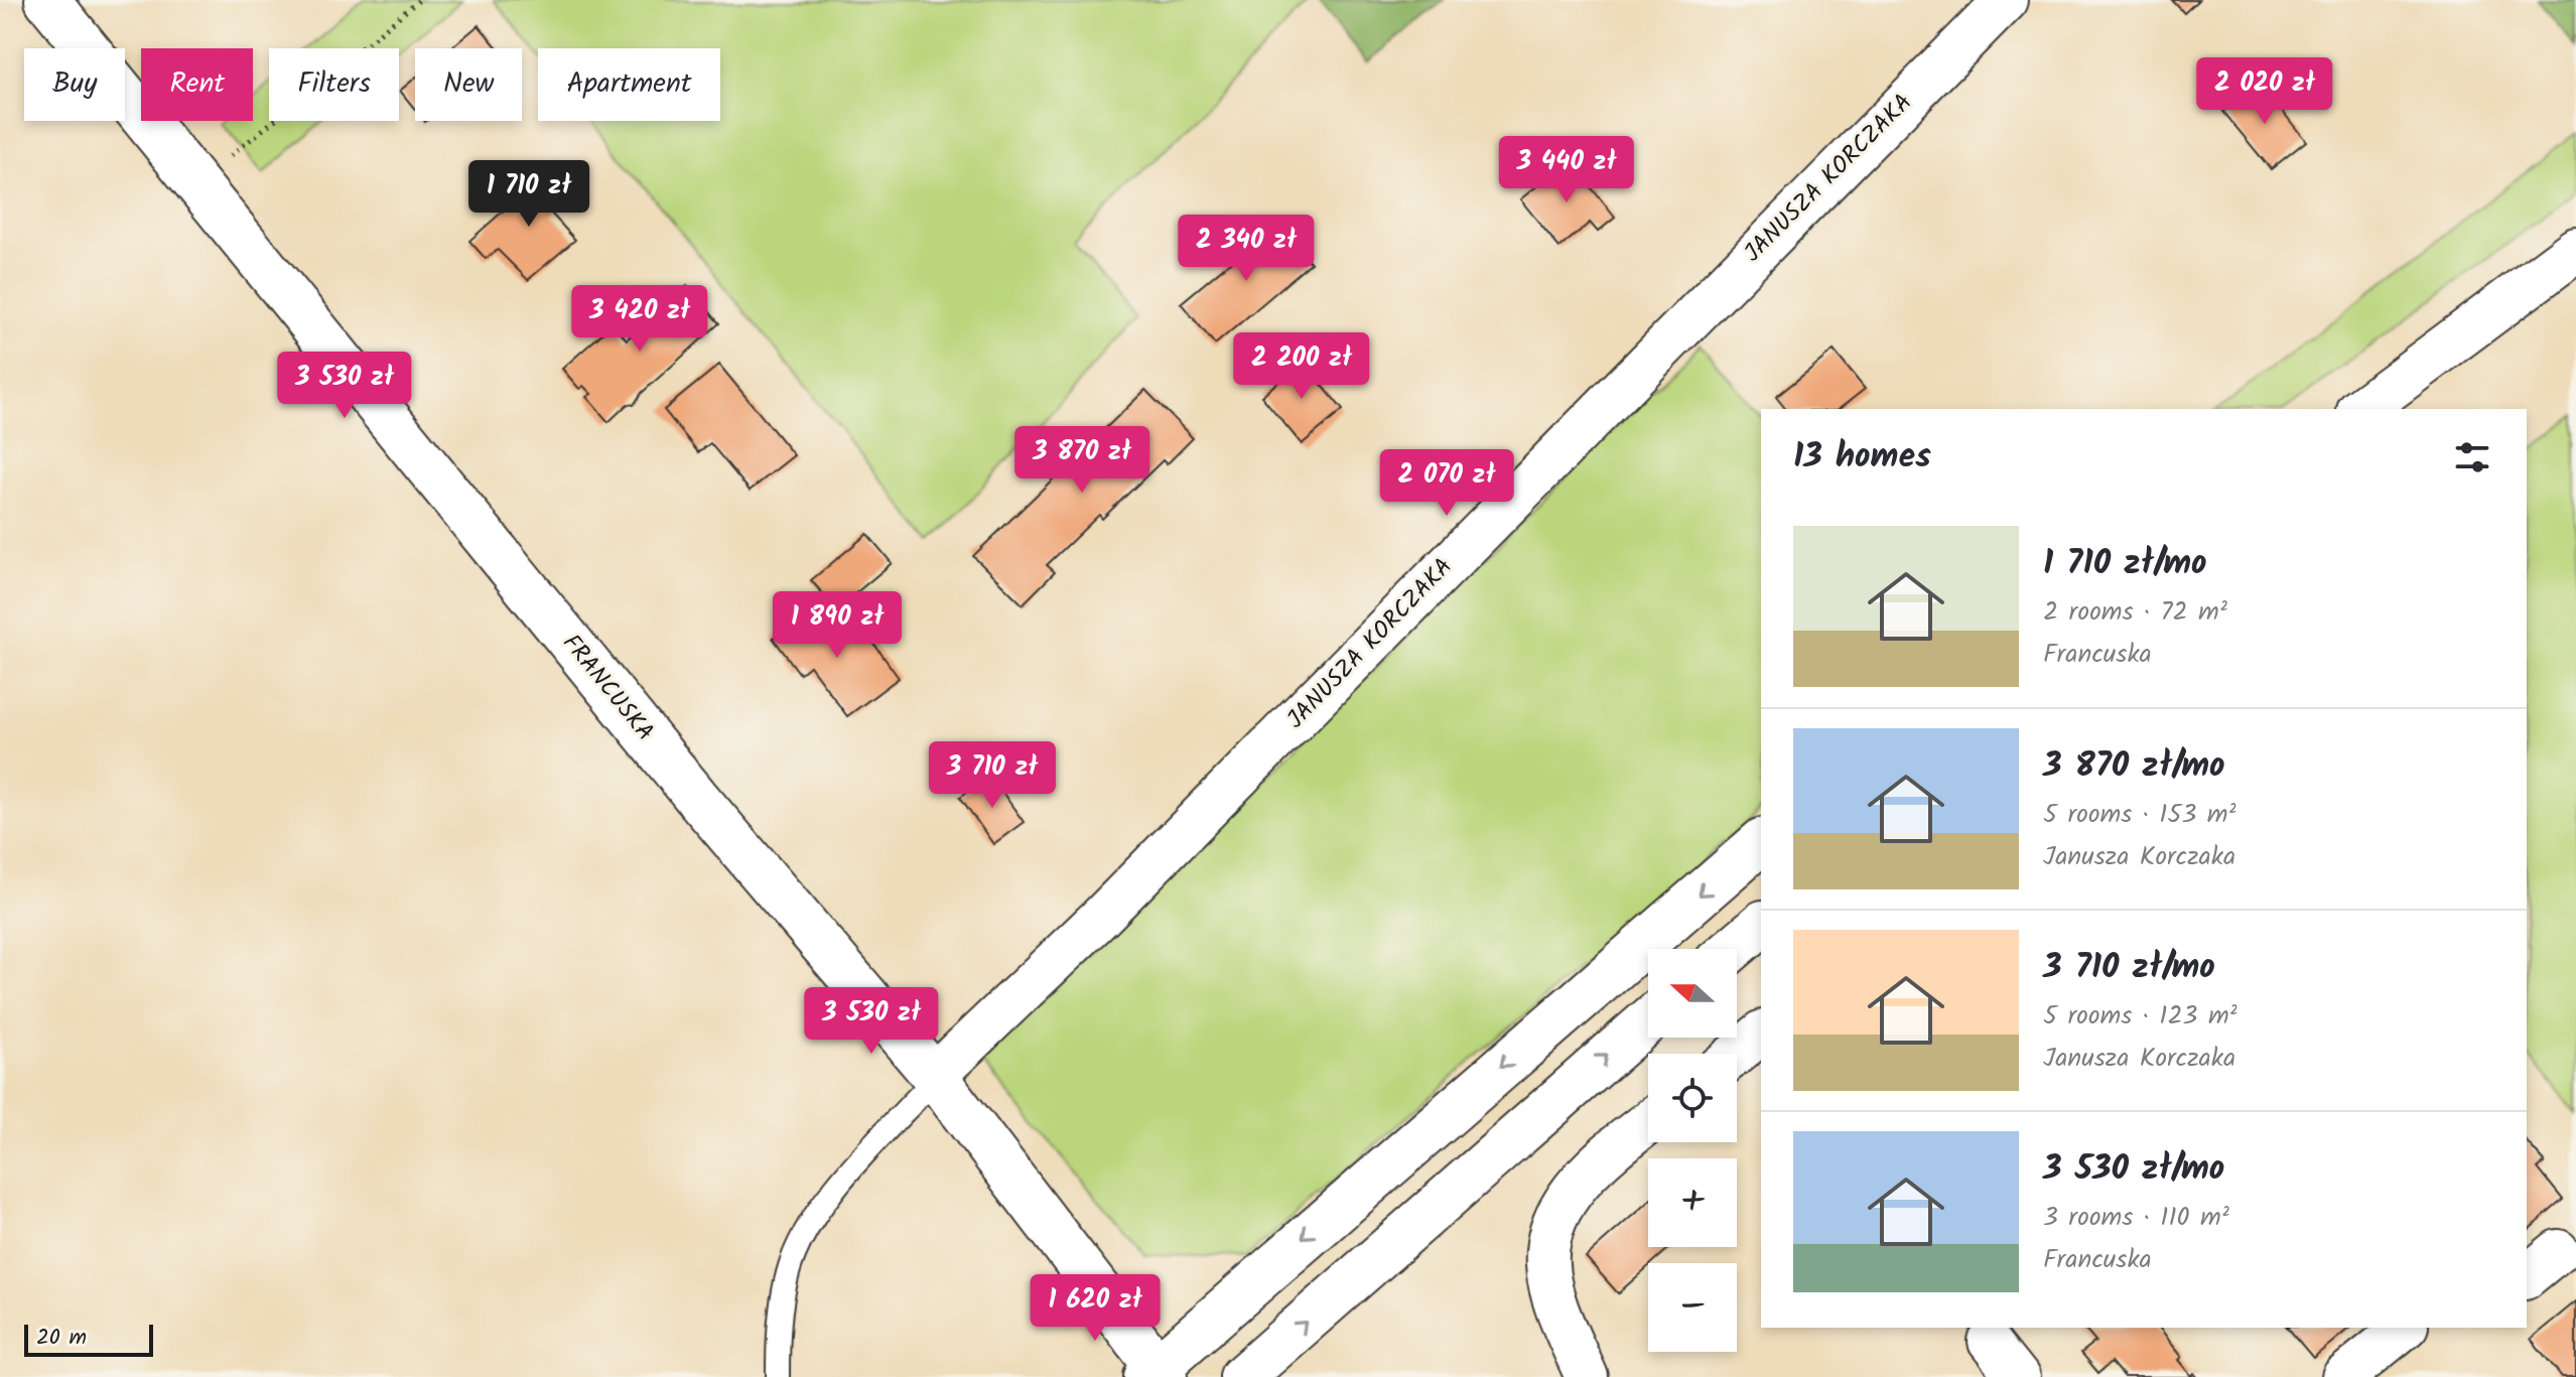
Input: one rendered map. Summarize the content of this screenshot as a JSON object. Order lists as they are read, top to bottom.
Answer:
{
  "streets": {
    "main road": ["FRANCUSKA"],
    "street": ["JANUSZA KORCZAKA"]
  },
  "crossings": [
    ["JANUSZA KORCZAKA", "FRANCUSKA"]
  ],
  "scale_bar": "20 m",
  "north": "left",
  "page": {
    "chip": [
      "Buy",
      "Rent",
      "Filters",
      "New",
      "Apartment"
    ],
    "price": [
      "2 020 zł",
      "3 440 zł",
      "1 710 zł",
      "2 340 zł",
      "3 420 zł",
      "2 200 zł",
      "3 530 zł",
      "3 870 zł",
      "2 070 zł",
      "1 890 zł",
      "3 710 zł",
      "3 530 zł",
      "1 620 zł"
    ],
    "heading": "13 homes",
    "list": [
      {
        "name": "1 710 zł/mo",
        "note": "2 rooms · 72 m² · Francuska"
      },
      {
        "name": "3 870 zł/mo",
        "note": "5 rooms · 153 m² · Janusza Korczaka"
      },
      {
        "name": "3 710 zł/mo",
        "note": "5 rooms · 123 m² · Janusza Korczaka"
      },
      {
        "name": "3 530 zł/mo",
        "note": "3 rooms · 110 m² · Francuska"
      }
    ],
    "map_buttons": ["+", "−"],
    "scale": "20 m"
  }
}
